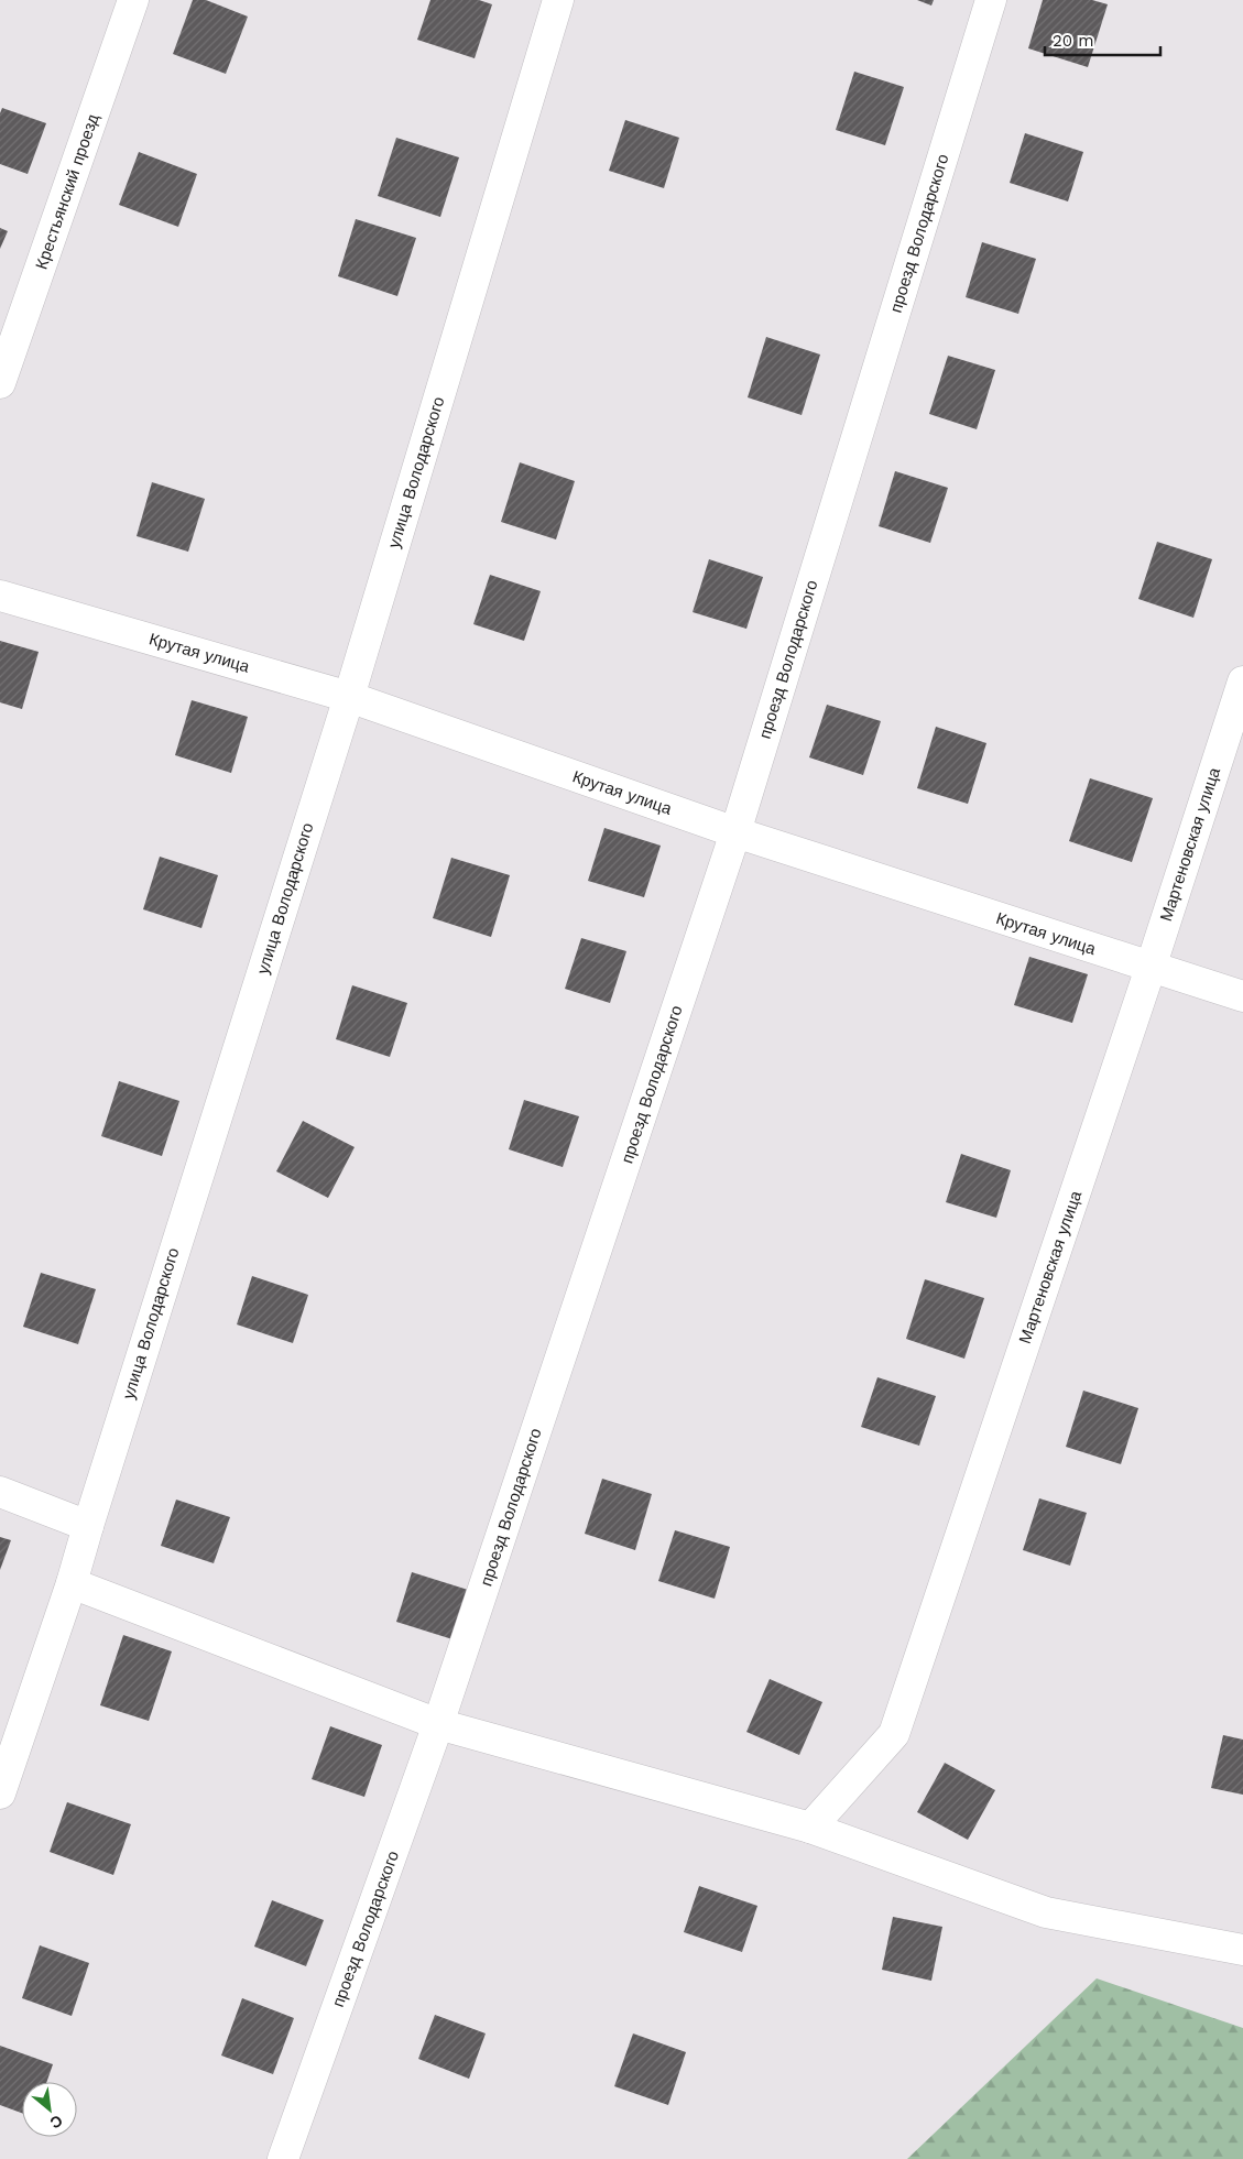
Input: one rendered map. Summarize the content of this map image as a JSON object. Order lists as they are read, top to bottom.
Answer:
{
  "streets": {
    "street": [
      "Крестьянский проезд",
      "проезд Володарского",
      "улица Володарского",
      "Крутая улица",
      "Мартеновская улица"
    ]
  },
  "crossings": [
    ["проезд Володарского", "Крутая улица"],
    ["улица Володарского", "Крутая улица"],
    ["Крутая улица", "Мартеновская улица"]
  ],
  "scale_bar": "20 m",
  "north": "bottom right"
}
